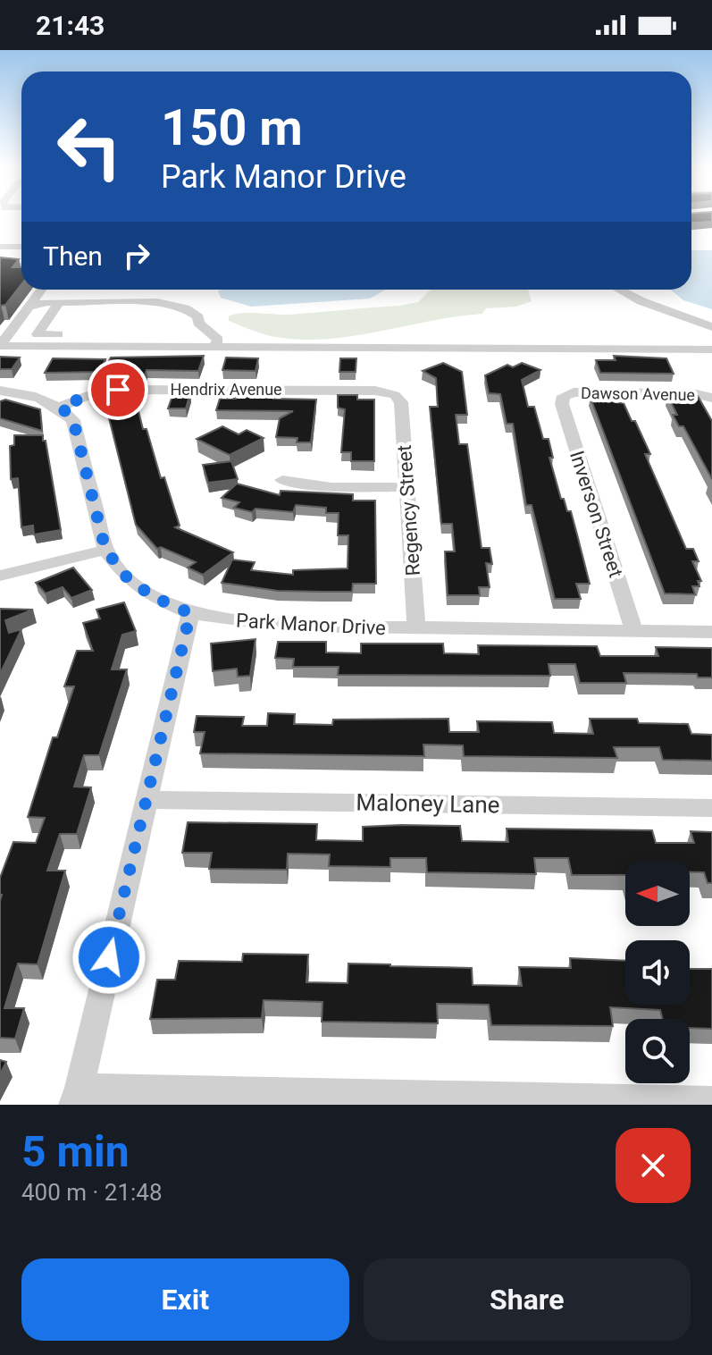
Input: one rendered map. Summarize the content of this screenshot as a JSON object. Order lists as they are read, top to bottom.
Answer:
{
  "streets": {
    "street": [
      "Hendrix Avenue",
      "Dawson Avenue",
      "Regency Street",
      "Inverson Street",
      "Park Manor Drive",
      "Maloney Lane"
    ]
  },
  "crossings": [
    ["Hendrix Avenue", "Regency Street"],
    ["Hendrix Avenue", "Park Manor Drive"],
    ["Dawson Avenue", "Inverson Street"],
    ["Regency Street", "Park Manor Drive"],
    ["Inverson Street", "Park Manor Drive"]
  ],
  "north": "left",
  "page": {
    "status": "21:43",
    "turn": ["150 m", "Park Manor Drive"],
    "then": "Then",
    "heading": ["5 min", "400 m · 21:48"],
    "buttons": ["Exit", "Share"]
  }
}
